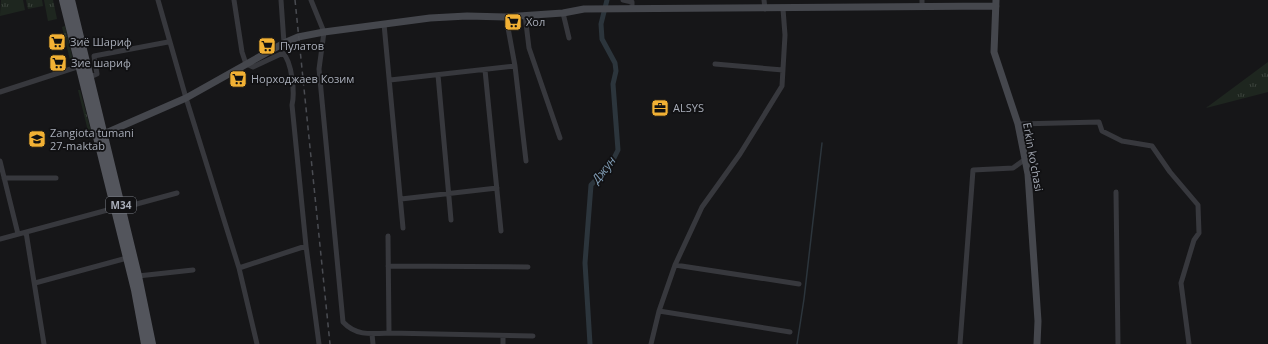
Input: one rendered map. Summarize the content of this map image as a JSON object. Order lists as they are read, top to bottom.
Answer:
{
  "streets": {
    "main road": ["Erkin ko'chasi", "M34"]
  },
  "water": ["Джун"],
  "places": {
    "supermarket": [
      "Хол",
      "Зиё Шариф",
      "Пулатов",
      "Зие шариф",
      "Норходжаев Козим"
    ],
    "office": ["ALSYS"],
    "school or university": ["Zangiota tumani 27-maktab"]
  }
}
